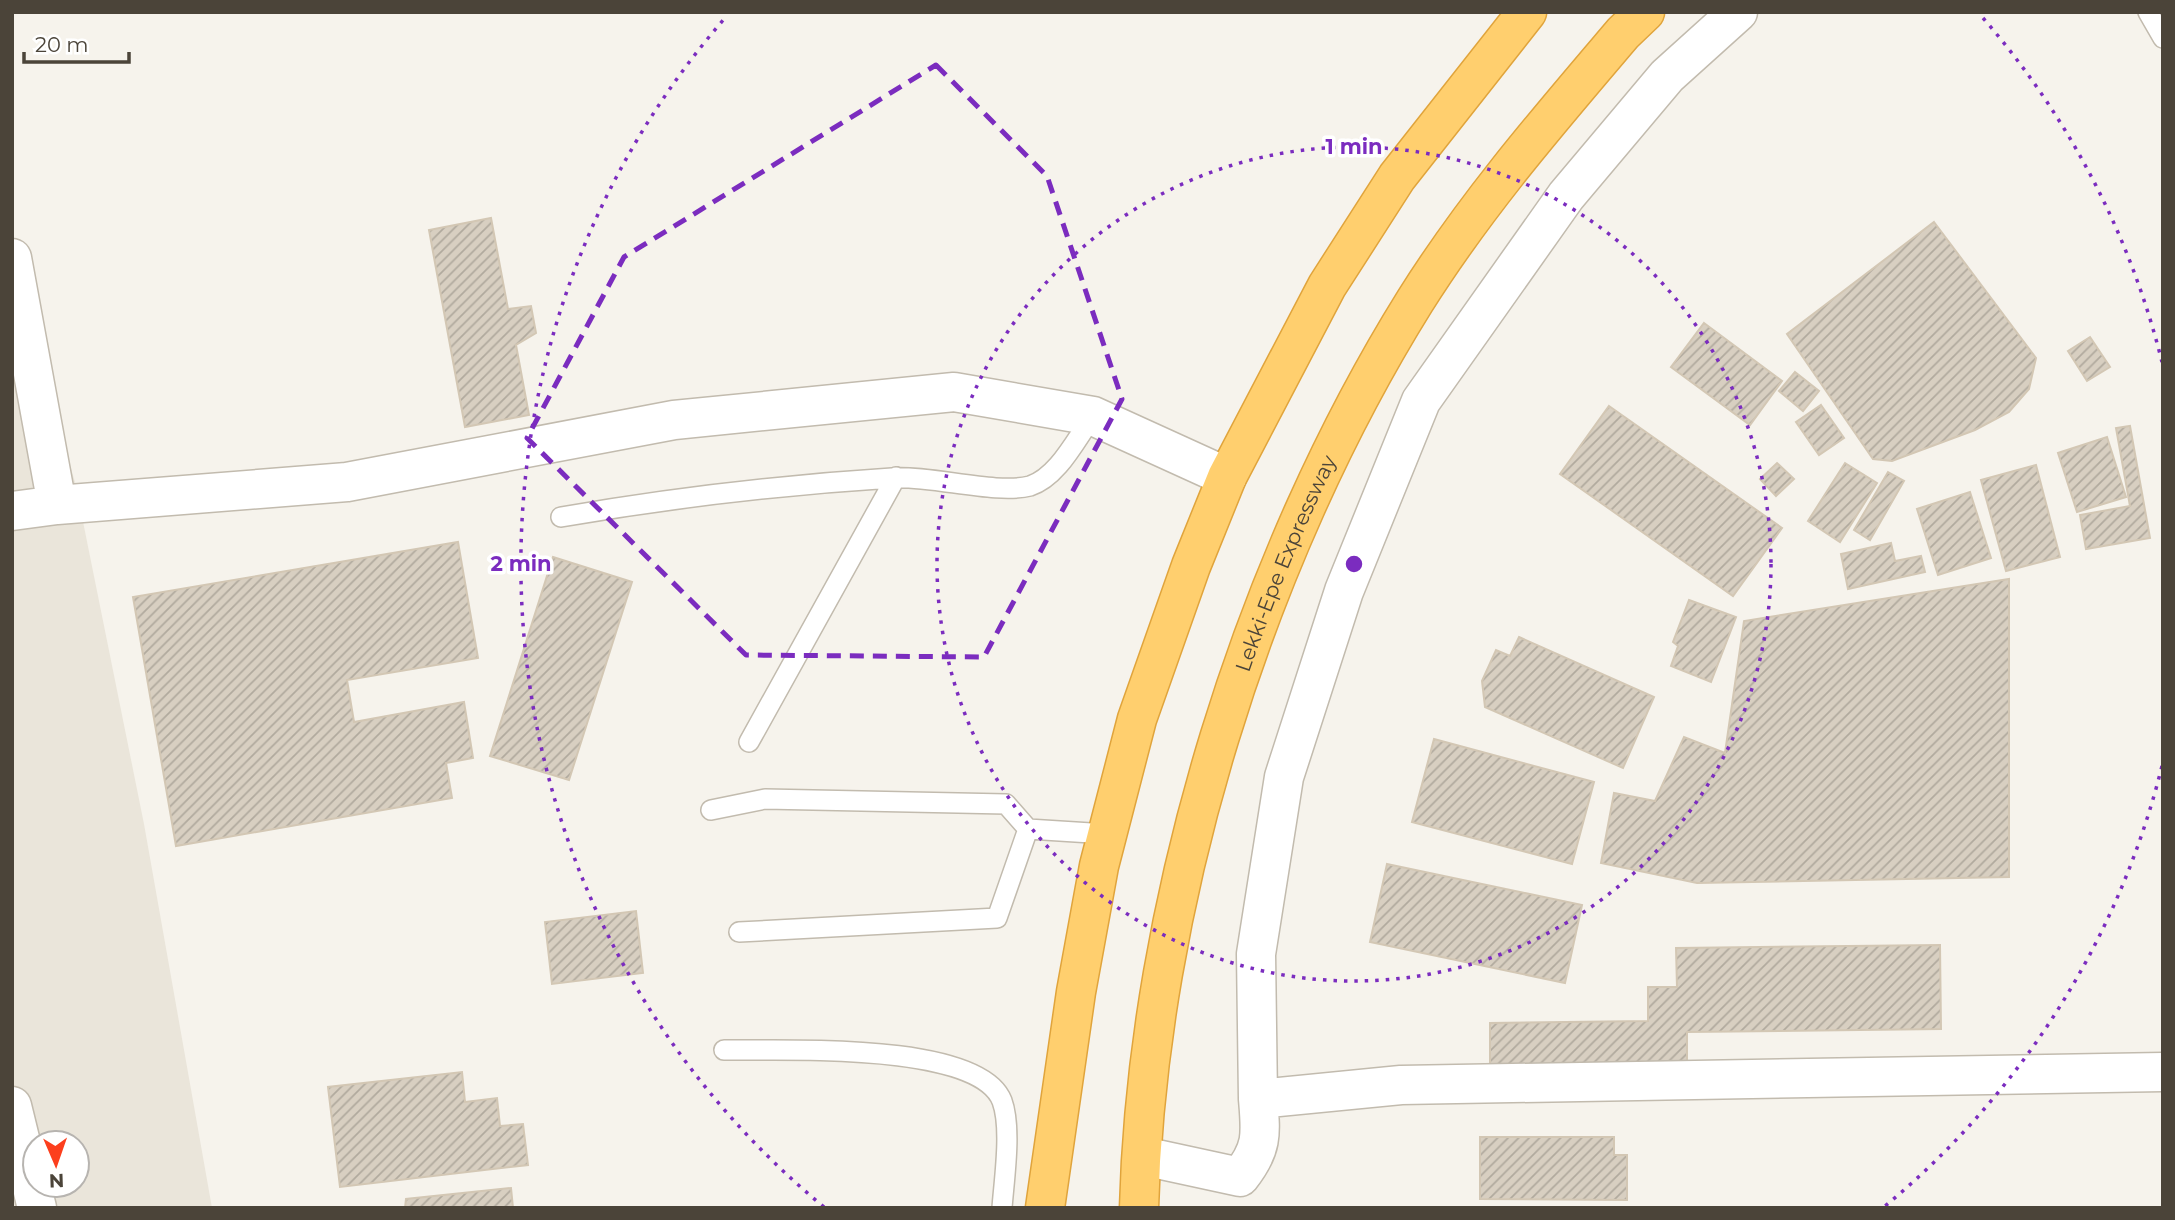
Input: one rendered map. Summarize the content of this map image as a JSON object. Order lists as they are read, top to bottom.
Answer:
{
  "streets": {
    "highway": ["Lekki-Epe Expressway"]
  },
  "scale_bar": "20 m",
  "north": "bottom",
  "rings": ["1 min", "2 min"]
}
